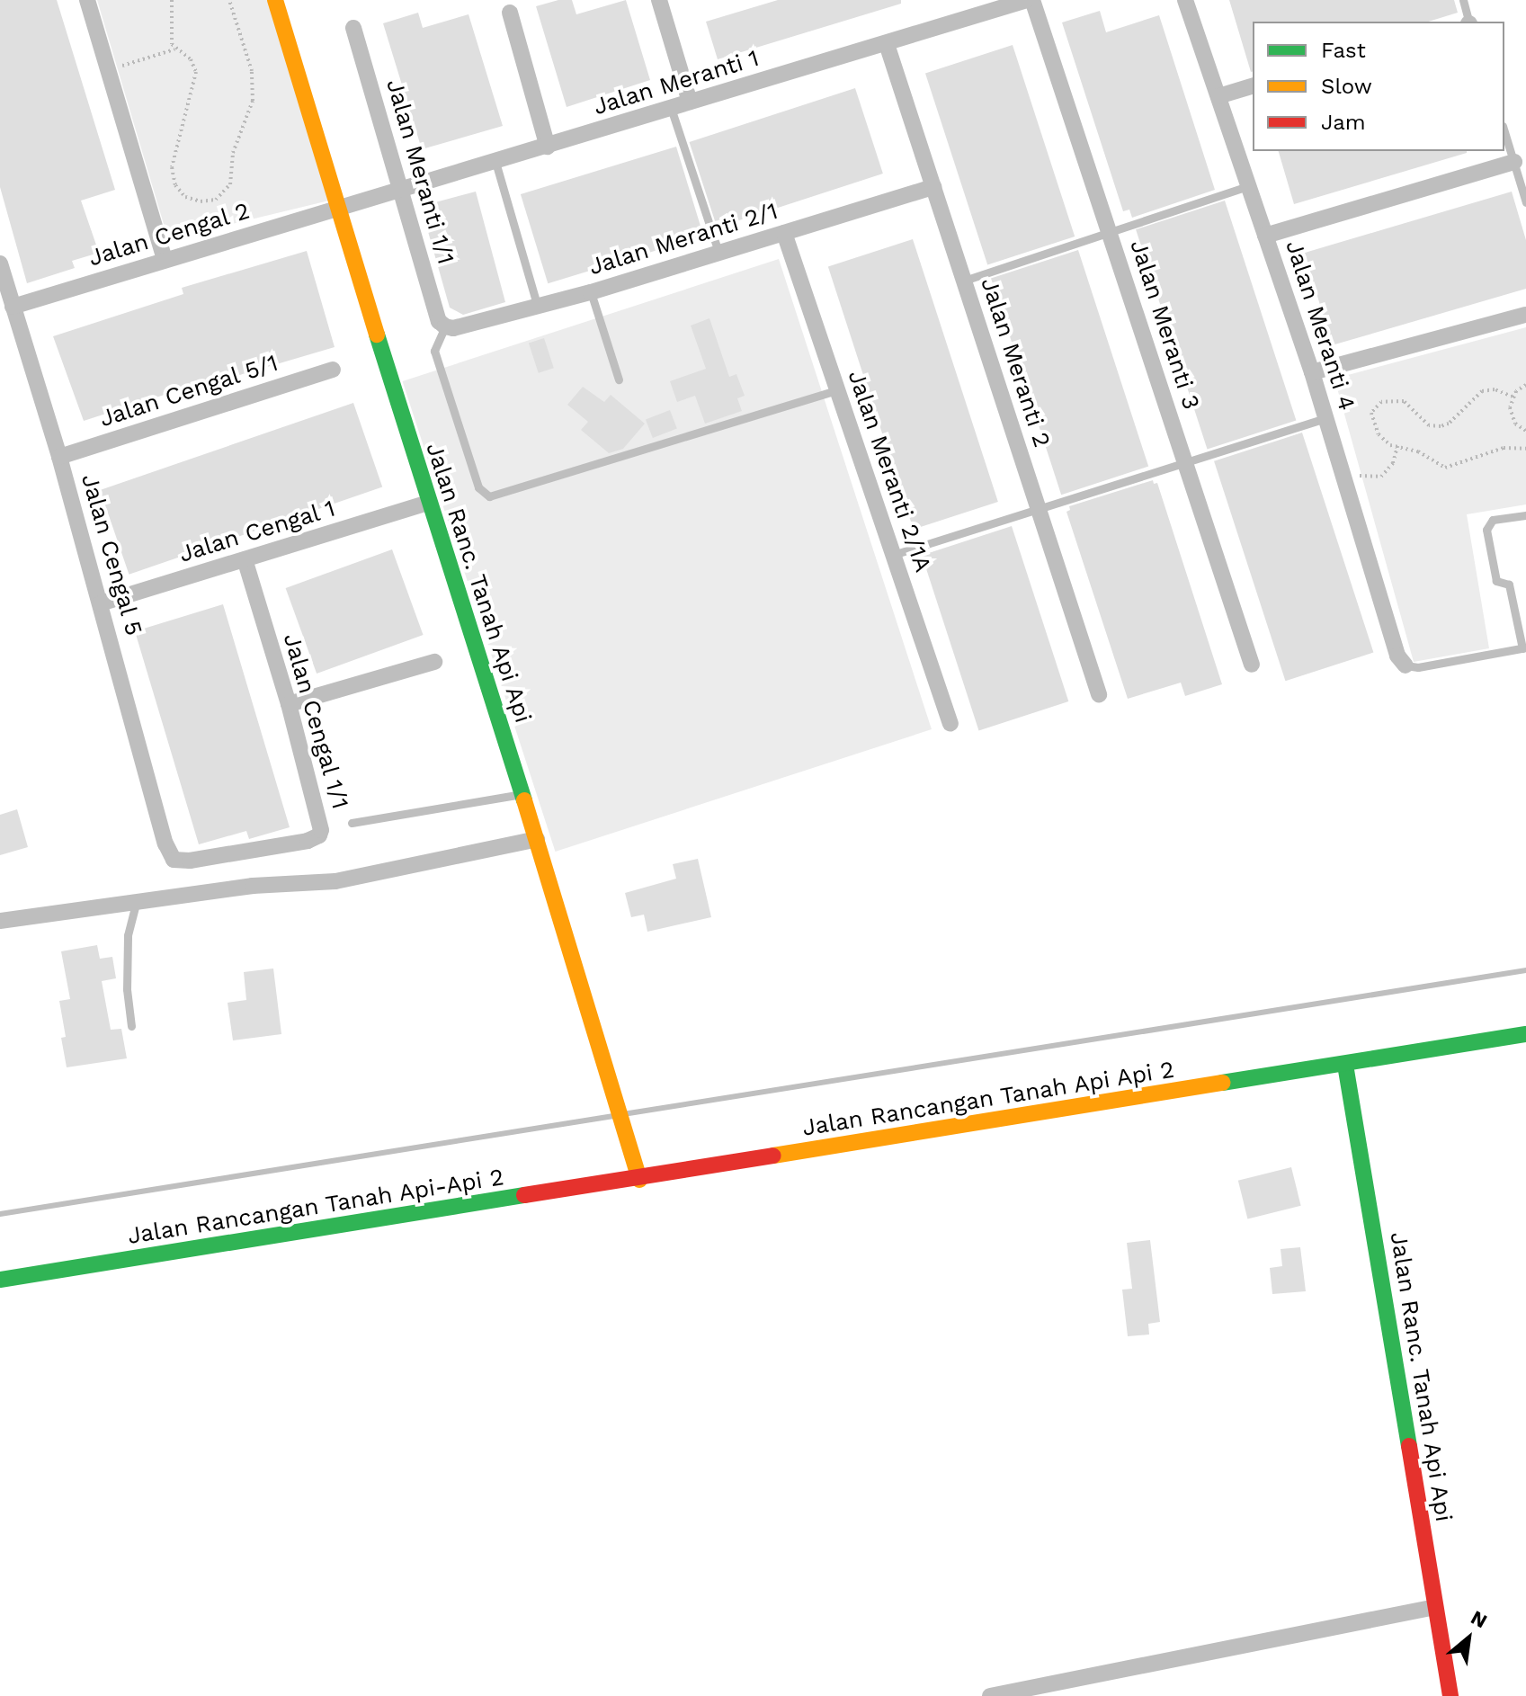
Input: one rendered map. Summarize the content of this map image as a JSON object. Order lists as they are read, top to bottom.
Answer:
{
  "streets": {
    "street": [
      "Jalan Meranti 1",
      "Jalan Meranti 1/1",
      "Jalan Cengal 2",
      "Jalan Meranti 2/1",
      "Jalan Meranti 3",
      "Jalan Meranti 4",
      "Jalan Meranti 2",
      "Jalan Cengal 5/1",
      "Jalan Meranti 2/1A",
      "Jalan Cengal 1",
      "Jalan Cengal 5",
      "Jalan Ranc. Tanah Api Api",
      "Jalan Cengal 1/1",
      "Jalan Rancangan Tanah Api Api 2",
      "Jalan Rancangan Tanah Api-Api 2"
    ]
  },
  "crossings": [
    ["Jalan Meranti 1", "Jalan Meranti 1/1"],
    ["Jalan Meranti 1", "Jalan Cengal 2"],
    ["Jalan Meranti 1", "Jalan Meranti 3"],
    ["Jalan Meranti 1", "Jalan Meranti 2"],
    ["Jalan Meranti 1", "Jalan Ranc. Tanah Api Api"],
    ["Jalan Meranti 1/1", "Jalan Meranti 2/1"],
    ["Jalan Cengal 2", "Jalan Cengal 5"],
    ["Jalan Cengal 2", "Jalan Ranc. Tanah Api Api"],
    ["Jalan Meranti 2/1", "Jalan Meranti 2"],
    ["Jalan Meranti 2/1", "Jalan Meranti 2/1A"],
    ["Jalan Cengal 5/1", "Jalan Cengal 5"],
    ["Jalan Cengal 1", "Jalan Cengal 5"],
    ["Jalan Cengal 1", "Jalan Ranc. Tanah Api Api"],
    ["Jalan Cengal 1", "Jalan Cengal 1/1"],
    ["Jalan Cengal 5", "Jalan Cengal 1/1"],
    ["Jalan Ranc. Tanah Api Api", "Jalan Rancangan Tanah Api Api 2"],
    ["Jalan Ranc. Tanah Api Api", "Jalan Rancangan Tanah Api-Api 2"],
    ["Jalan Rancangan Tanah Api Api 2", "Jalan Rancangan Tanah Api-Api 2"]
  ],
  "legend": ["Fast", "Slow", "Jam"],
  "north": "top right"
}
